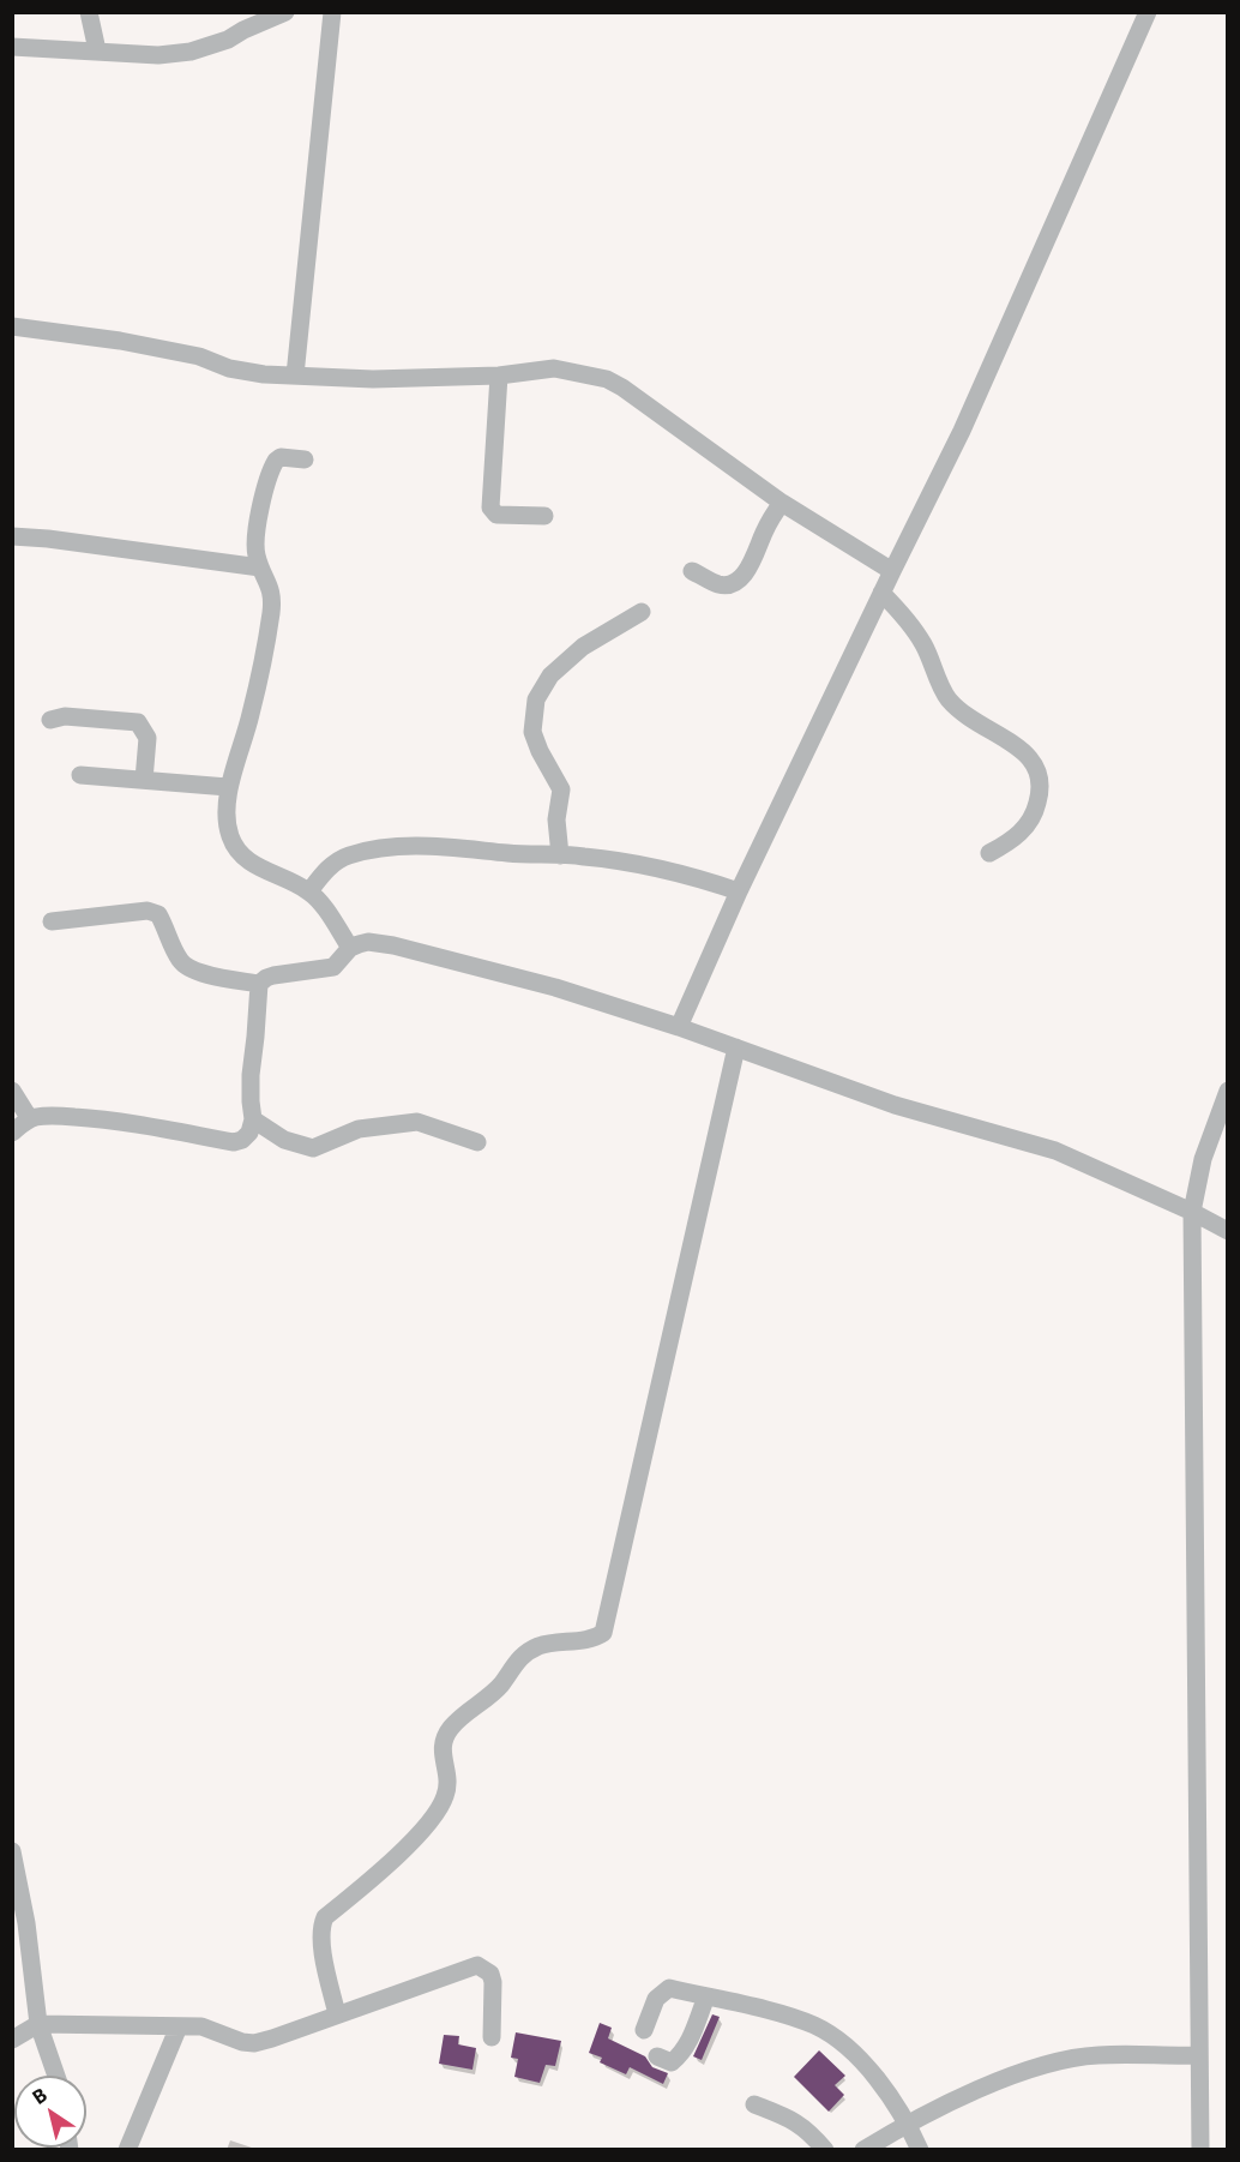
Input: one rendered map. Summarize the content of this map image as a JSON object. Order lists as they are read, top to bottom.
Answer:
{
  "north": "top left"
}
